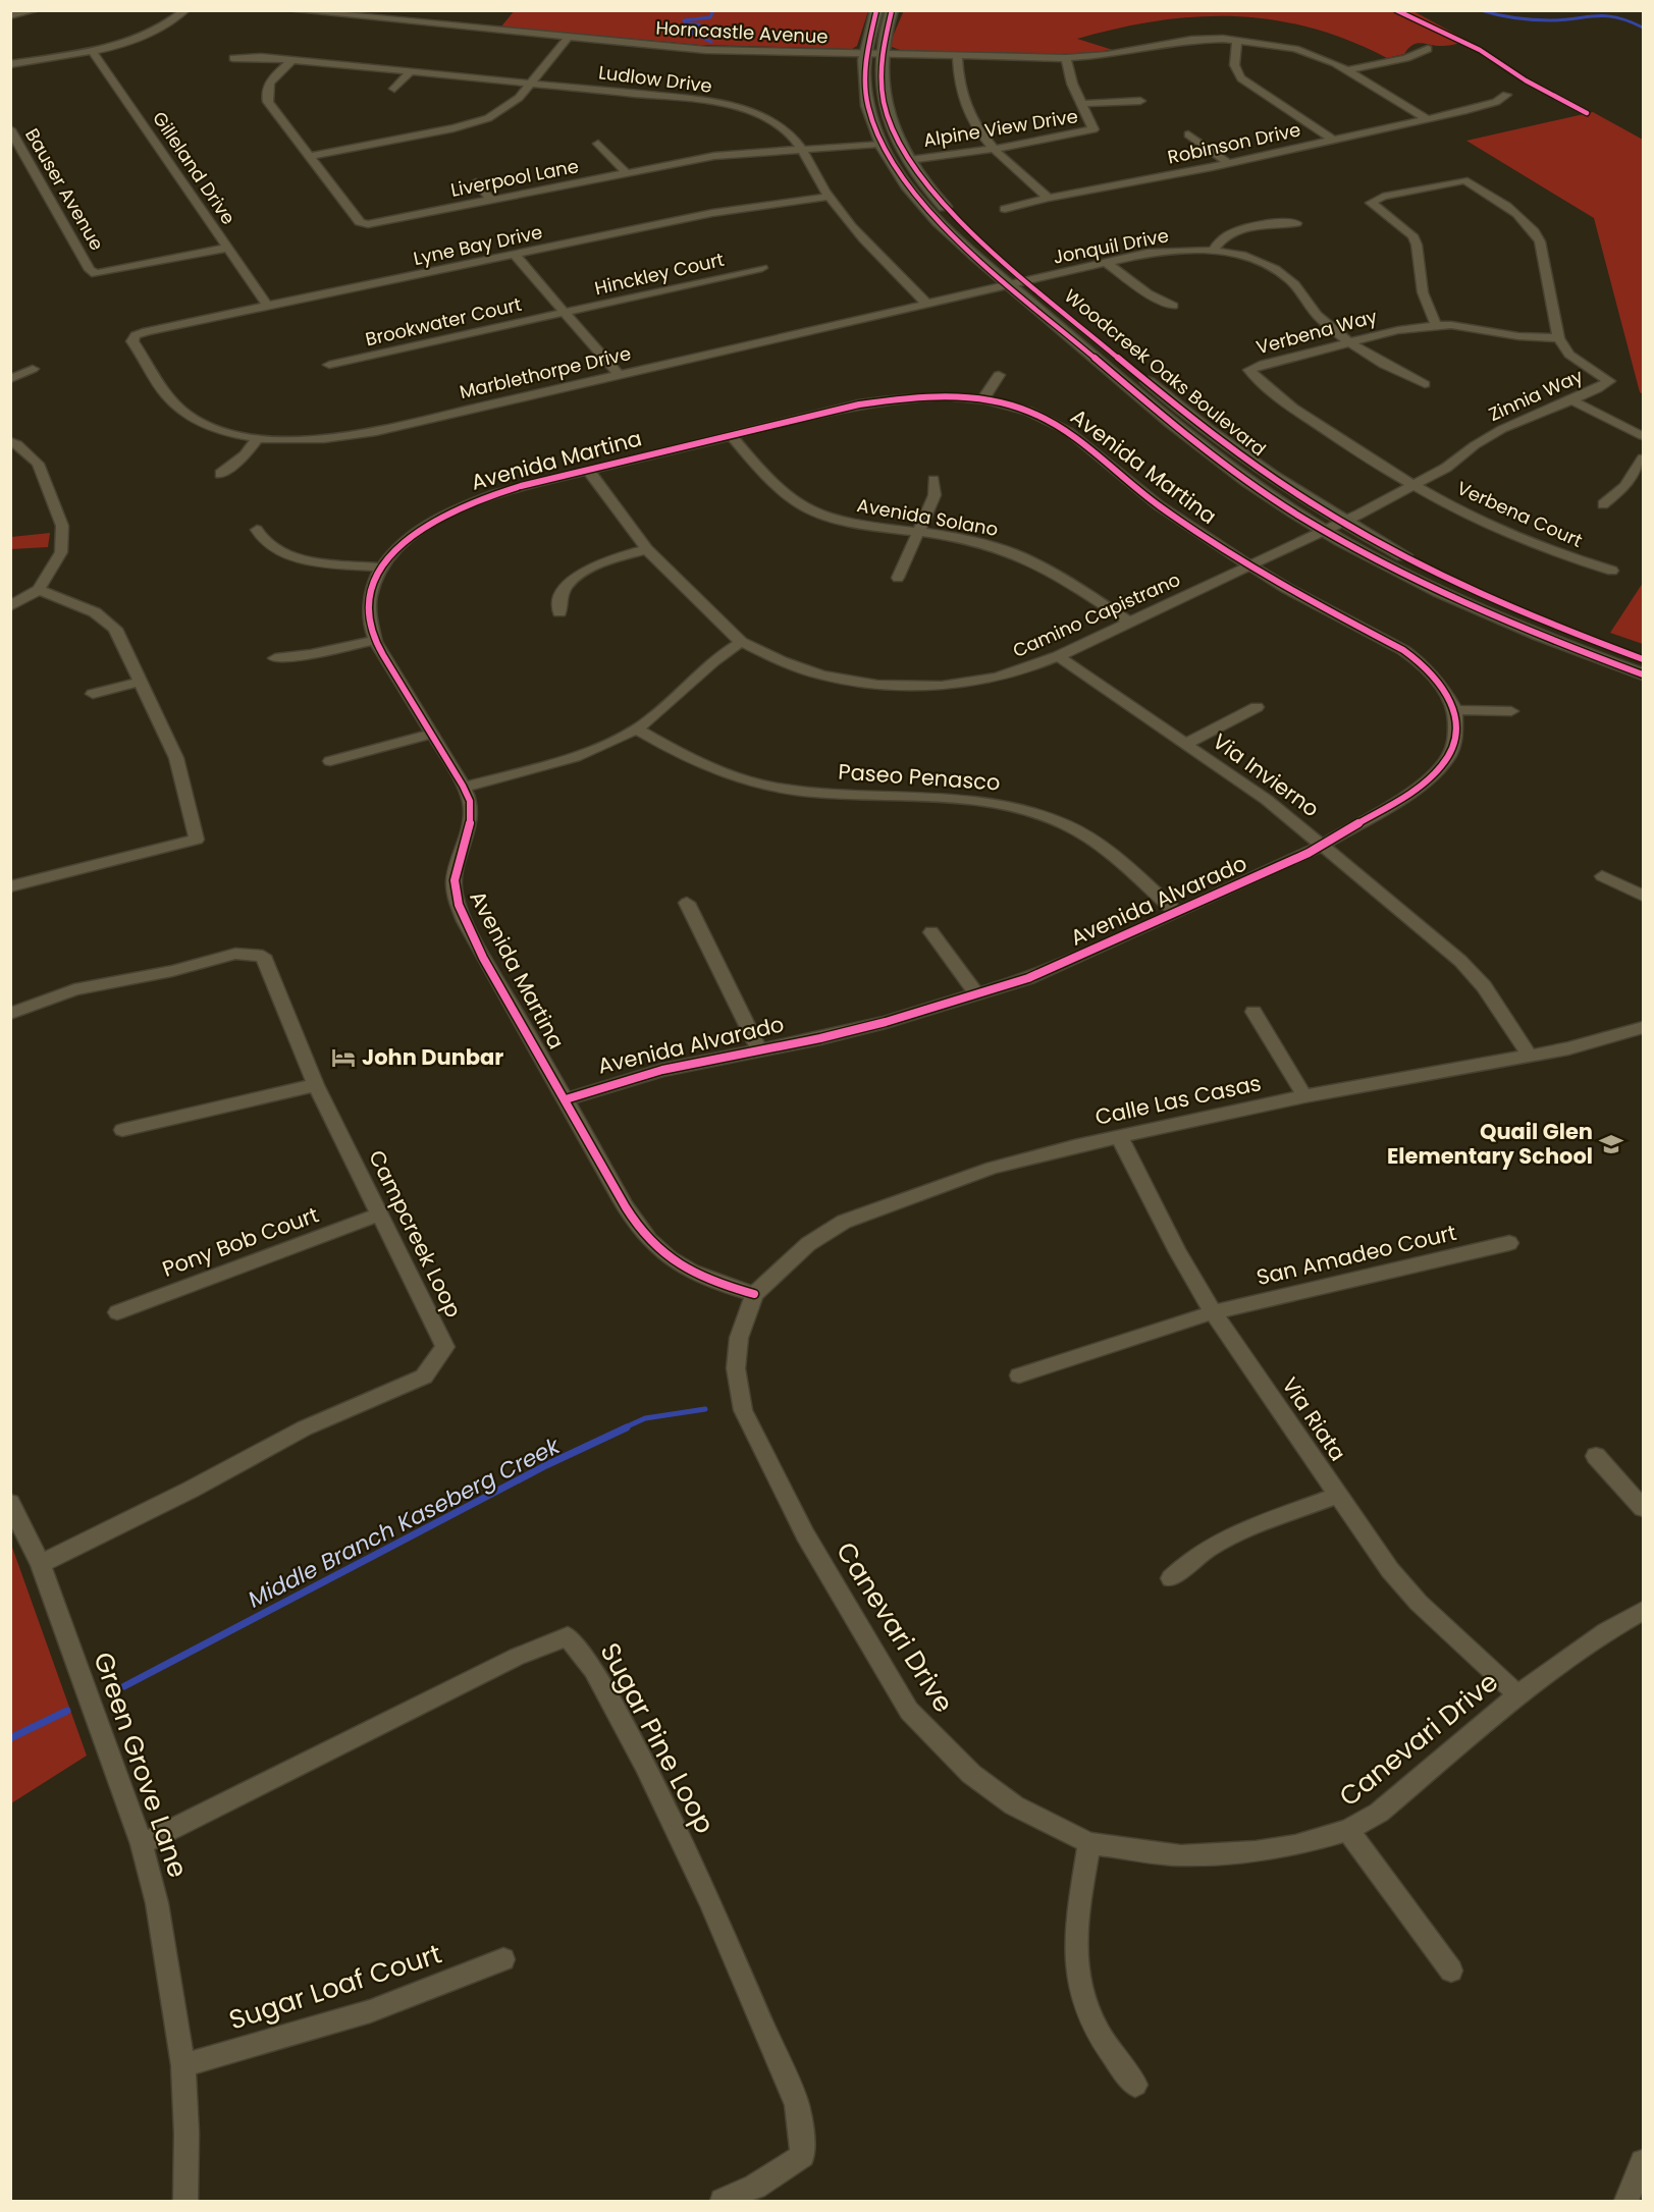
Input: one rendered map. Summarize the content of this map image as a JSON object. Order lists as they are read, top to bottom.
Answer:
{
  "streets": {
    "main road": ["Woodcreek Oaks Boulevard"],
    "street": [
      "Horncastle Avenue",
      "Ludlow Drive",
      "Alpine View Drive",
      "Robinson Drive",
      "Gilleland Drive",
      "Liverpool Lane",
      "Bauser Avenue",
      "Lyne Bay Drive",
      "Jonquil Drive",
      "Hinckley Court",
      "Brookwater Court",
      "Verbena Way",
      "Marblethorpe Drive",
      "Zinnia Way",
      "Avenida Martina",
      "Verbena Court",
      "Avenida Solano",
      "Camino Capistrano",
      "Via Invierno",
      "Paseo Penasco",
      "Avenida Alvarado",
      "Calle Las Casas",
      "Campcreek Loop",
      "Pony Bob Court",
      "San Amadeo Court",
      "Via Riata",
      "Canevari Drive",
      "Sugar Pine Loop",
      "Green Grove Lane",
      "Sugar Loaf Court"
    ]
  },
  "crossings": [
    ["Horncastle Avenue", "Woodcreek Oaks Boulevard"],
    ["Ludlow Drive", "Liverpool Lane"],
    ["Ludlow Drive", "Lyne Bay Drive"],
    ["Ludlow Drive", "Marblethorpe Drive"],
    ["Alpine View Drive", "Woodcreek Oaks Boulevard"],
    ["Gilleland Drive", "Bauser Avenue"],
    ["Gilleland Drive", "Lyne Bay Drive"],
    ["Liverpool Lane", "Woodcreek Oaks Boulevard"],
    ["Lyne Bay Drive", "Marblethorpe Drive"],
    ["Jonquil Drive", "Verbena Way"],
    ["Jonquil Drive", "Marblethorpe Drive"],
    ["Jonquil Drive", "Woodcreek Oaks Boulevard"],
    ["Hinckley Court", "Brookwater Court"],
    ["Verbena Way", "Zinnia Way"],
    ["Verbena Way", "Verbena Court"],
    ["Marblethorpe Drive", "Woodcreek Oaks Boulevard"],
    ["Woodcreek Oaks Boulevard", "Zinnia Way"],
    ["Woodcreek Oaks Boulevard", "Camino Capistrano"],
    ["Zinnia Way", "Verbena Court"],
    ["Zinnia Way", "Camino Capistrano"],
    ["Avenida Martina", "Avenida Solano"],
    ["Avenida Martina", "Camino Capistrano"],
    ["Avenida Martina", "Avenida Alvarado"],
    ["Avenida Martina", "Calle Las Casas"],
    ["Avenida Martina", "Canevari Drive"],
    ["Avenida Solano", "Camino Capistrano"],
    ["Camino Capistrano", "Via Invierno"],
    ["Via Invierno", "Avenida Alvarado"],
    ["Via Invierno", "Calle Las Casas"],
    ["Paseo Penasco", "Avenida Alvarado"],
    ["Calle Las Casas", "Via Riata"],
    ["Calle Las Casas", "Canevari Drive"],
    ["Campcreek Loop", "Pony Bob Court"],
    ["Campcreek Loop", "Green Grove Lane"],
    ["San Amadeo Court", "Via Riata"],
    ["Via Riata", "Canevari Drive"],
    ["Sugar Pine Loop", "Green Grove Lane"],
    ["Green Grove Lane", "Sugar Loaf Court"]
  ],
  "water": ["Middle Branch Kaseberg Creek"],
  "places": {
    "hotel": ["John Dunbar"],
    "school or university": ["Quail Glen Elementary School"]
  }
}
